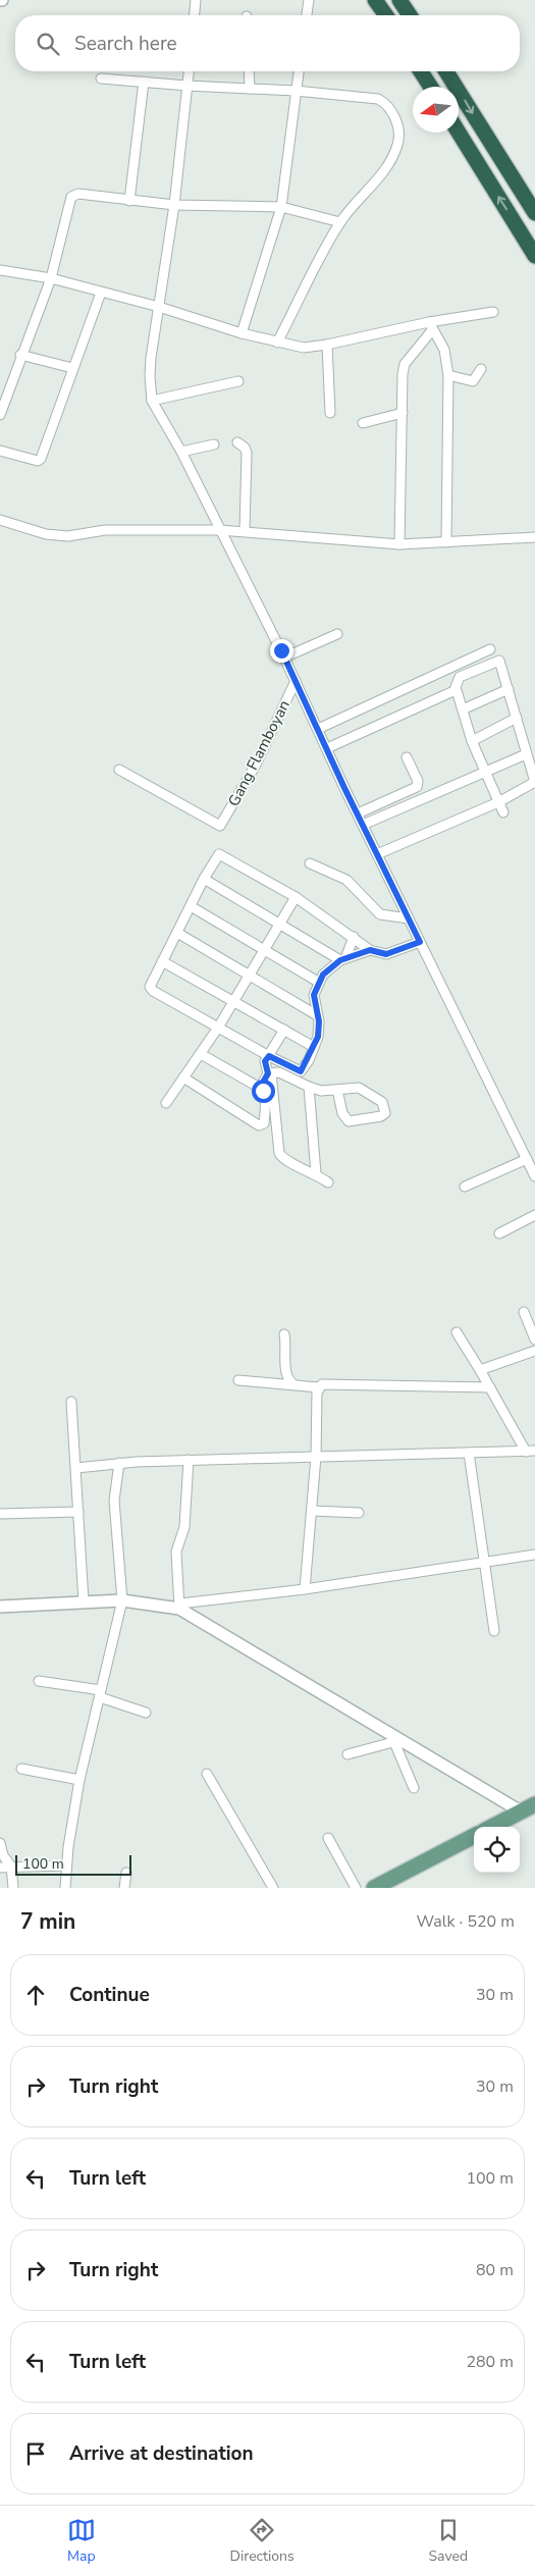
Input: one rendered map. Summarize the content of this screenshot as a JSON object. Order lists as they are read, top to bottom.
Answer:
{
  "streets": {
    "street": ["Gang Flamboyan"]
  },
  "scale_bar": "100 m",
  "north": "left",
  "page": {
    "search": "Search here",
    "scale": "100 m",
    "heading": ["7 min", "Walk · 520 m"],
    "list": [
      ["Continue", "30 m"],
      ["Turn right", "30 m"],
      ["Turn left", "100 m"],
      ["Turn right", "80 m"],
      ["Turn left", "280 m"],
      "Arrive at destination"
    ],
    "nav": ["Map", "Directions", "Saved"]
  }
}
